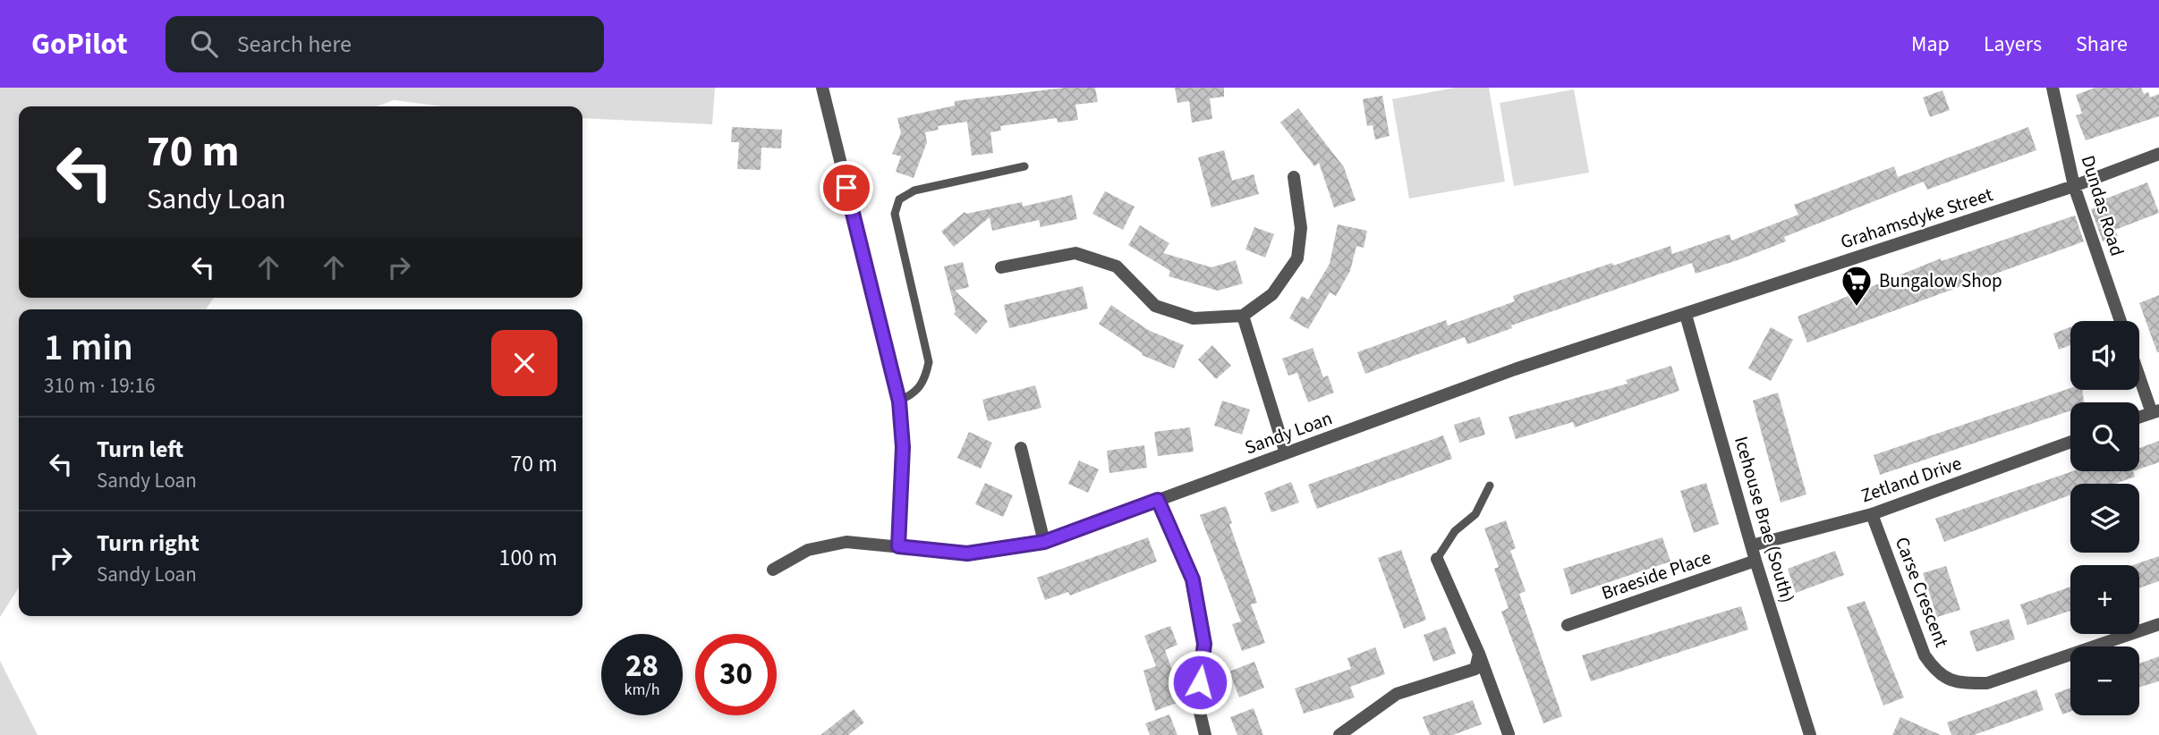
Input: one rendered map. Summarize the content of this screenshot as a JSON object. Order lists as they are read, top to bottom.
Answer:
{
  "streets": {
    "street": [
      "Dundas Road",
      "Grahamsdyke Street",
      "Sandy Loan",
      "Zetland Drive",
      "Icehouse Brae (South)",
      "Braeside Place",
      "Carse Crescent"
    ]
  },
  "crossings": [
    ["Dundas Road", "Grahamsdyke Street"],
    ["Grahamsdyke Street", "Sandy Loan"],
    ["Grahamsdyke Street", "Icehouse Brae (South)"],
    ["Sandy Loan", "Icehouse Brae (South)"],
    ["Zetland Drive", "Icehouse Brae (South)"],
    ["Zetland Drive", "Carse Crescent"],
    ["Icehouse Brae (South)", "Braeside Place"]
  ],
  "places": {
    "supermarket": ["Bungalow Shop"]
  },
  "page": {
    "header": "GoPilot",
    "search": "Search here",
    "nav": ["Map", "Layers", "Share"],
    "turn": ["70 m", "Sandy Loan"],
    "heading": ["1 min", "310 m · 19:16"],
    "map_buttons": ["+", "−"],
    "list": [
      {
        "name": "Turn left",
        "note": "Sandy Loan",
        "value": "70 m"
      },
      {
        "name": "Turn right",
        "note": "Sandy Loan",
        "value": "100 m"
      }
    ],
    "speed": "28 km/h",
    "limit": "30"
  }
}
